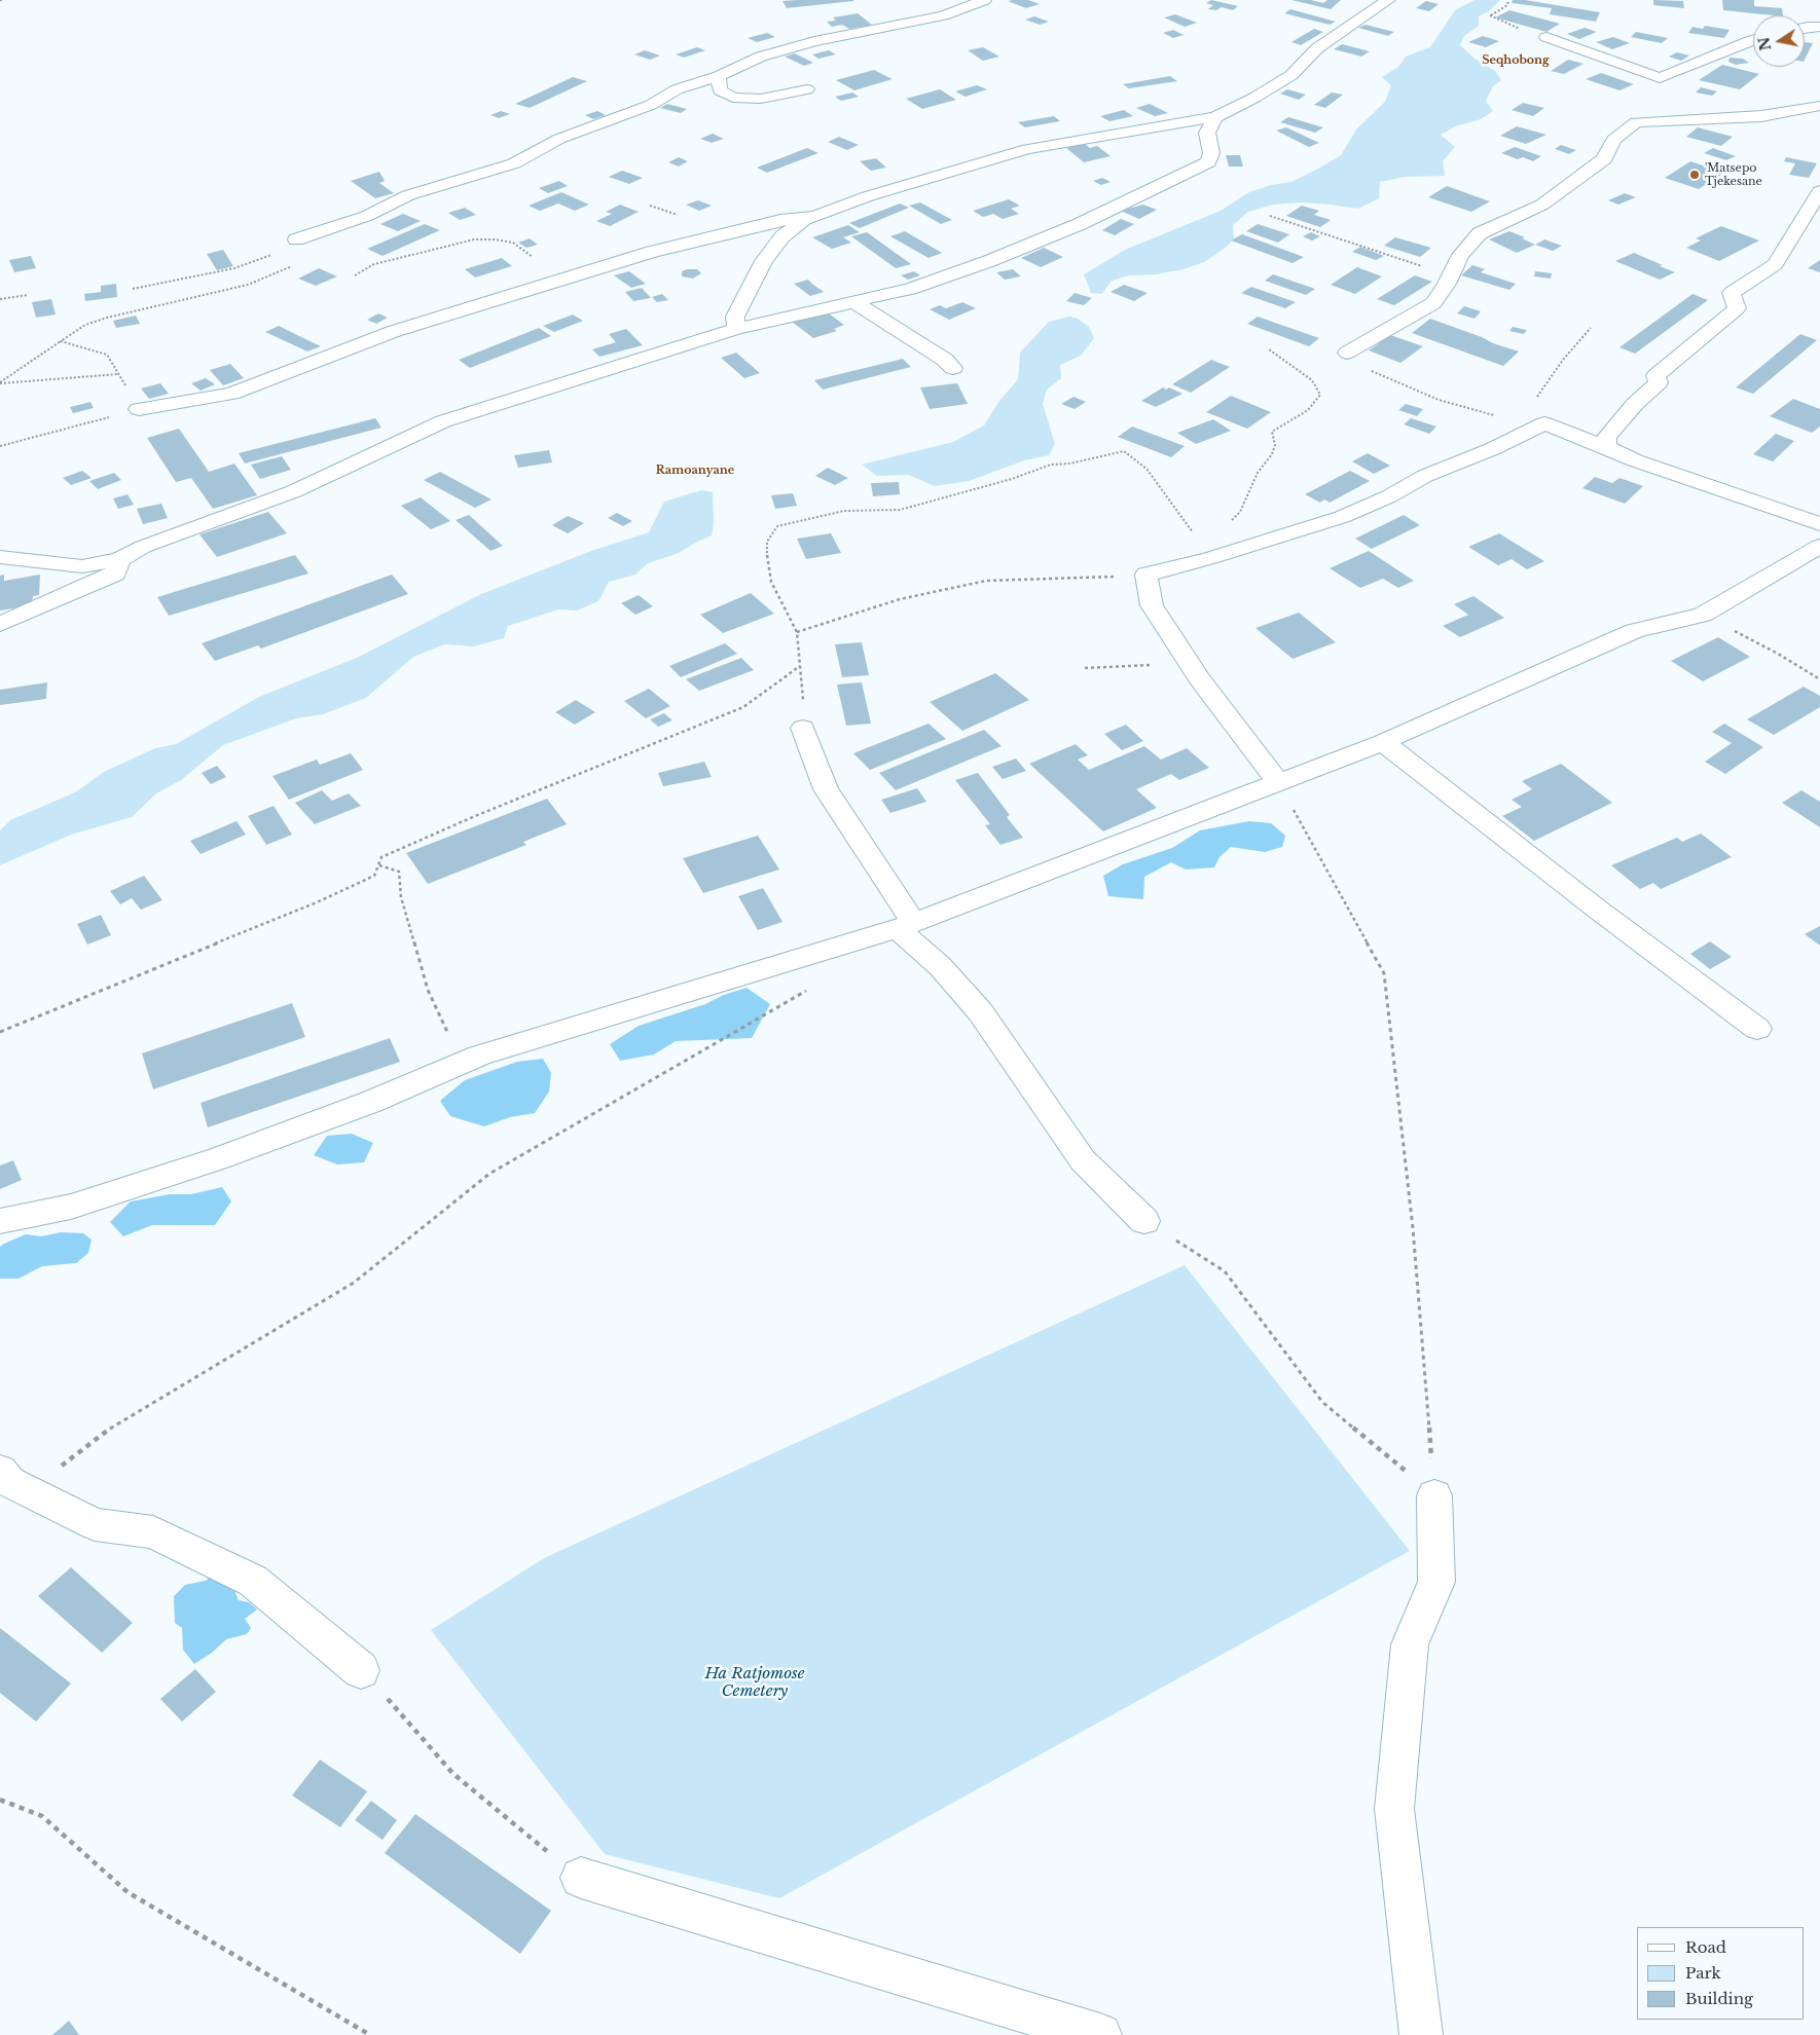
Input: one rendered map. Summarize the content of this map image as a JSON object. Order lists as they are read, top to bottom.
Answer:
{
  "districts": ["Seqhobong", "Ramoanyane"],
  "parks": ["Ha Ratjomose Cemetery"],
  "places": ["'Matsepo Tjekesane"],
  "legend": ["Road", "Park", "Building"],
  "north": "left"
}
